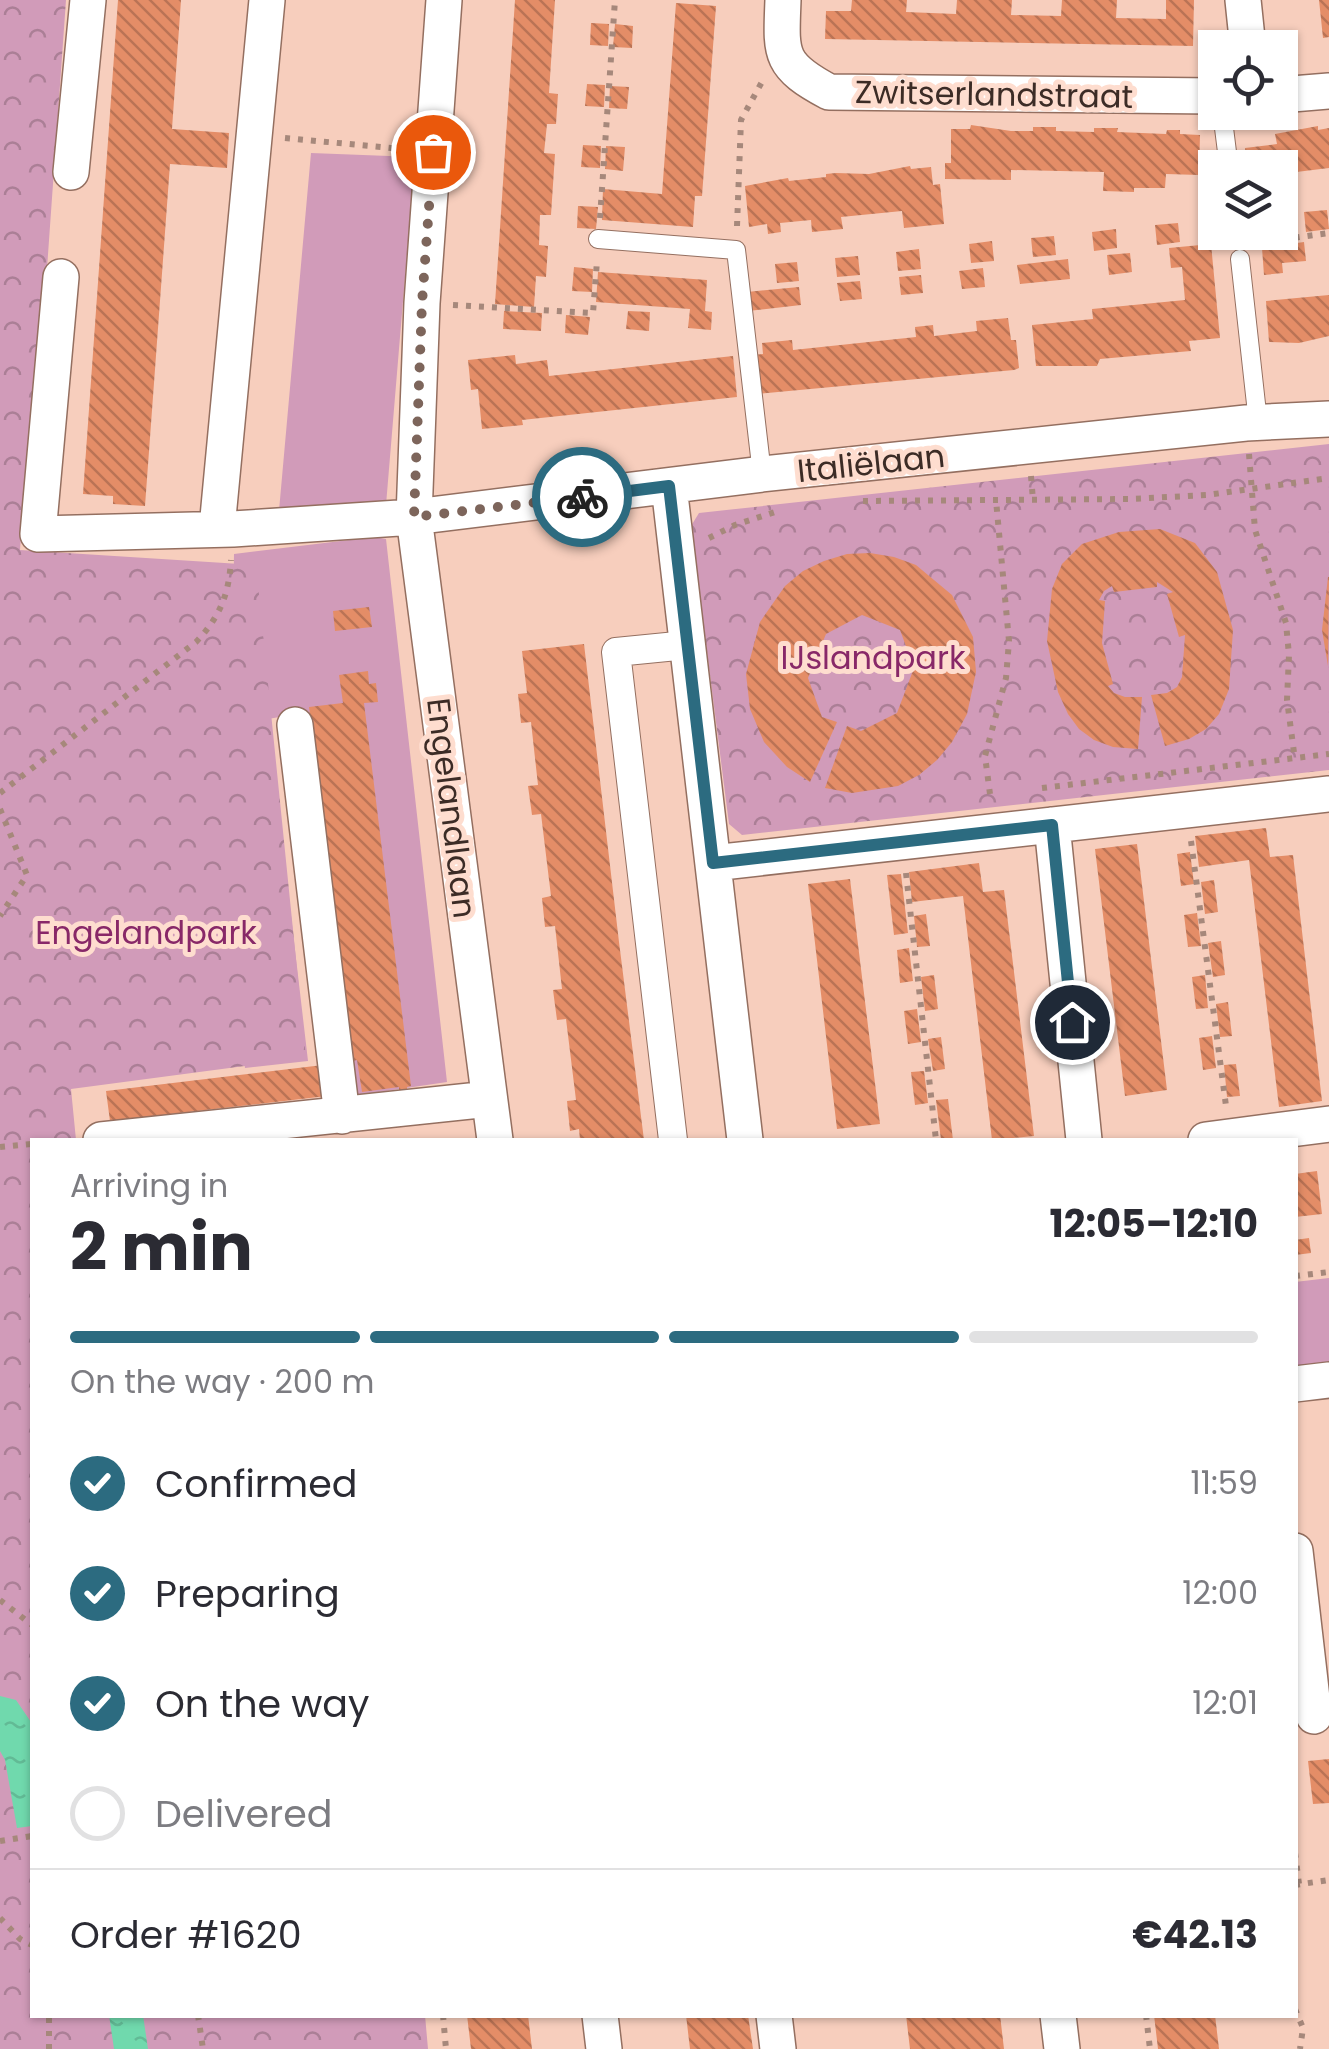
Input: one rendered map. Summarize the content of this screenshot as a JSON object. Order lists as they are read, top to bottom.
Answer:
{
  "streets": {
    "street": ["Zwitserlandstraat", "Italiëlaan", "Engelandlaan"]
  },
  "crossings": [
    ["Italiëlaan", "Engelandlaan"]
  ],
  "parks": ["IJslandpark", "Engelandpark"],
  "page": {
    "heading": ["2 min", "Arriving in", "12:05–12:10"],
    "panel": ["Order #1620", "€42.13"],
    "bar": "On the way · 200 m",
    "list": [
      ["Confirmed", "11:59"],
      ["Preparing", "12:00"],
      ["On the way", "12:01"],
      "Delivered"
    ]
  }
}
